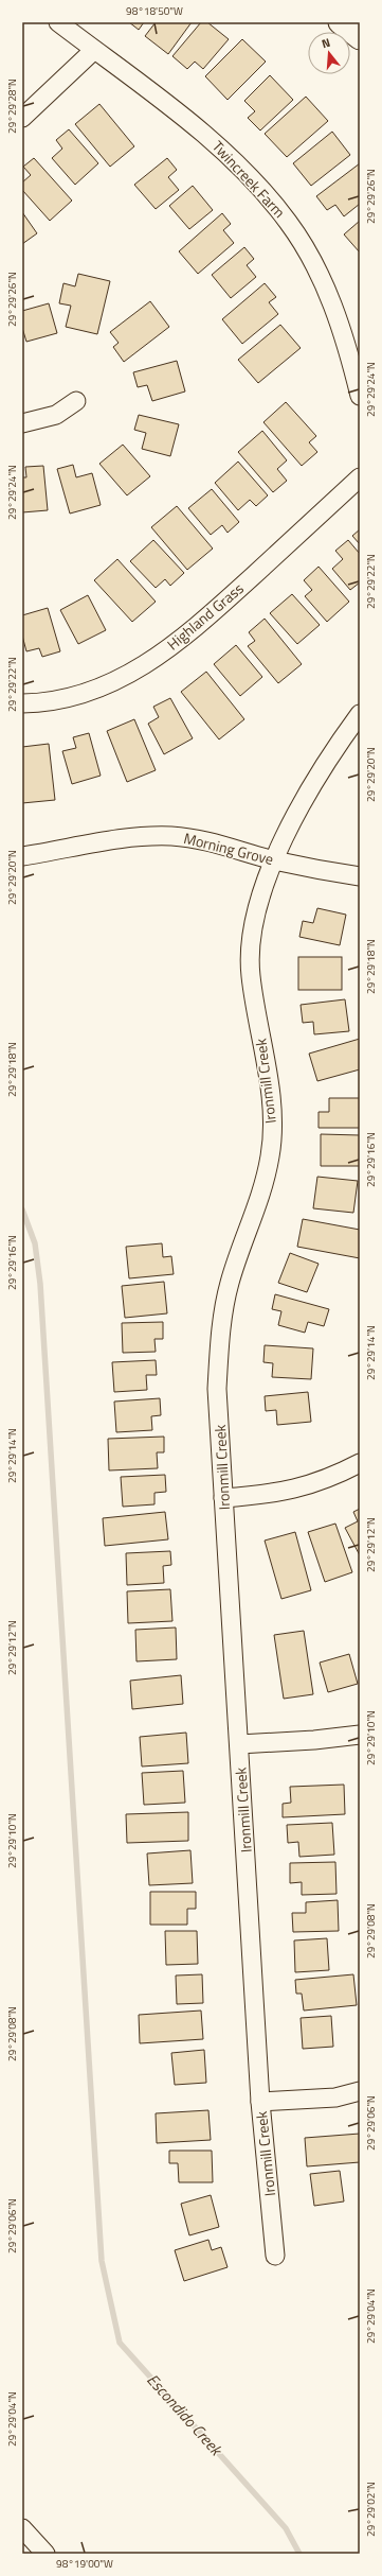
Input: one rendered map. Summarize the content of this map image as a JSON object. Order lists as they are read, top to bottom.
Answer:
{
  "streets": {
    "street": [
      "Twincreek Farm",
      "Highland Grass",
      "Morning Grove",
      "Ironmill Creek"
    ]
  },
  "crossings": [
    ["Morning Grove", "Ironmill Creek"]
  ],
  "water": ["Escondido Creek"],
  "north": "top",
  "coordinates": [
    "98°18'50\"W",
    "29°29'28\"N",
    "29°29'26\"N",
    "29°29'24\"N",
    "29°29'22\"N",
    "29°29'20\"N",
    "29°29'18\"N",
    "29°29'16\"N",
    "29°29'14\"N",
    "29°29'12\"N",
    "29°29'10\"N",
    "29°29'08\"N",
    "29°29'06\"N",
    "29°29'04\"N",
    "29°29'02\"N",
    "98°19'00\"W"
  ]
}
